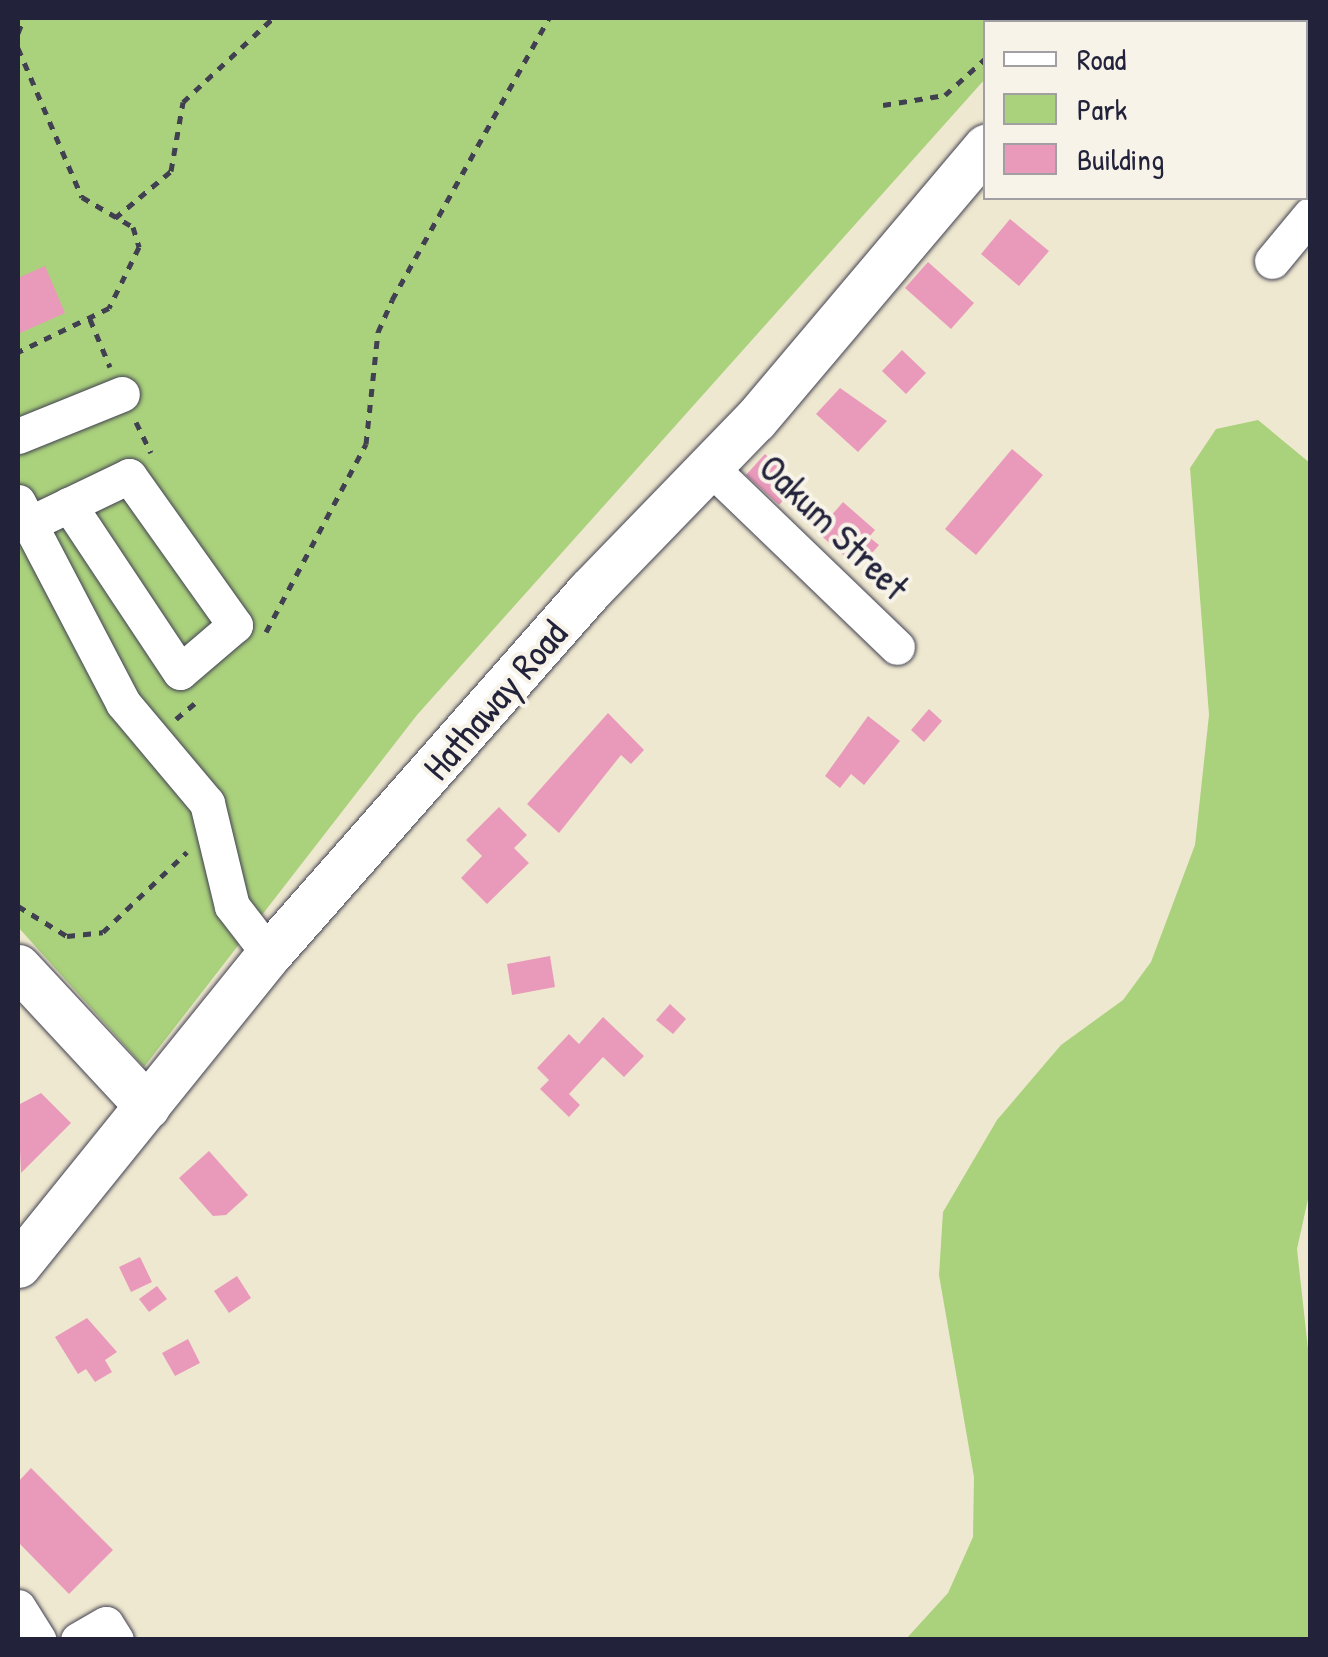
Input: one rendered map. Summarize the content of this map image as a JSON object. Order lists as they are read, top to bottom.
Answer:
{
  "streets": {
    "main road": ["Hathaway Road"],
    "street": ["Oakum Street"]
  },
  "crossings": [
    ["Oakum Street", "Hathaway Road"]
  ],
  "legend": ["Road", "Park", "Building"]
}
